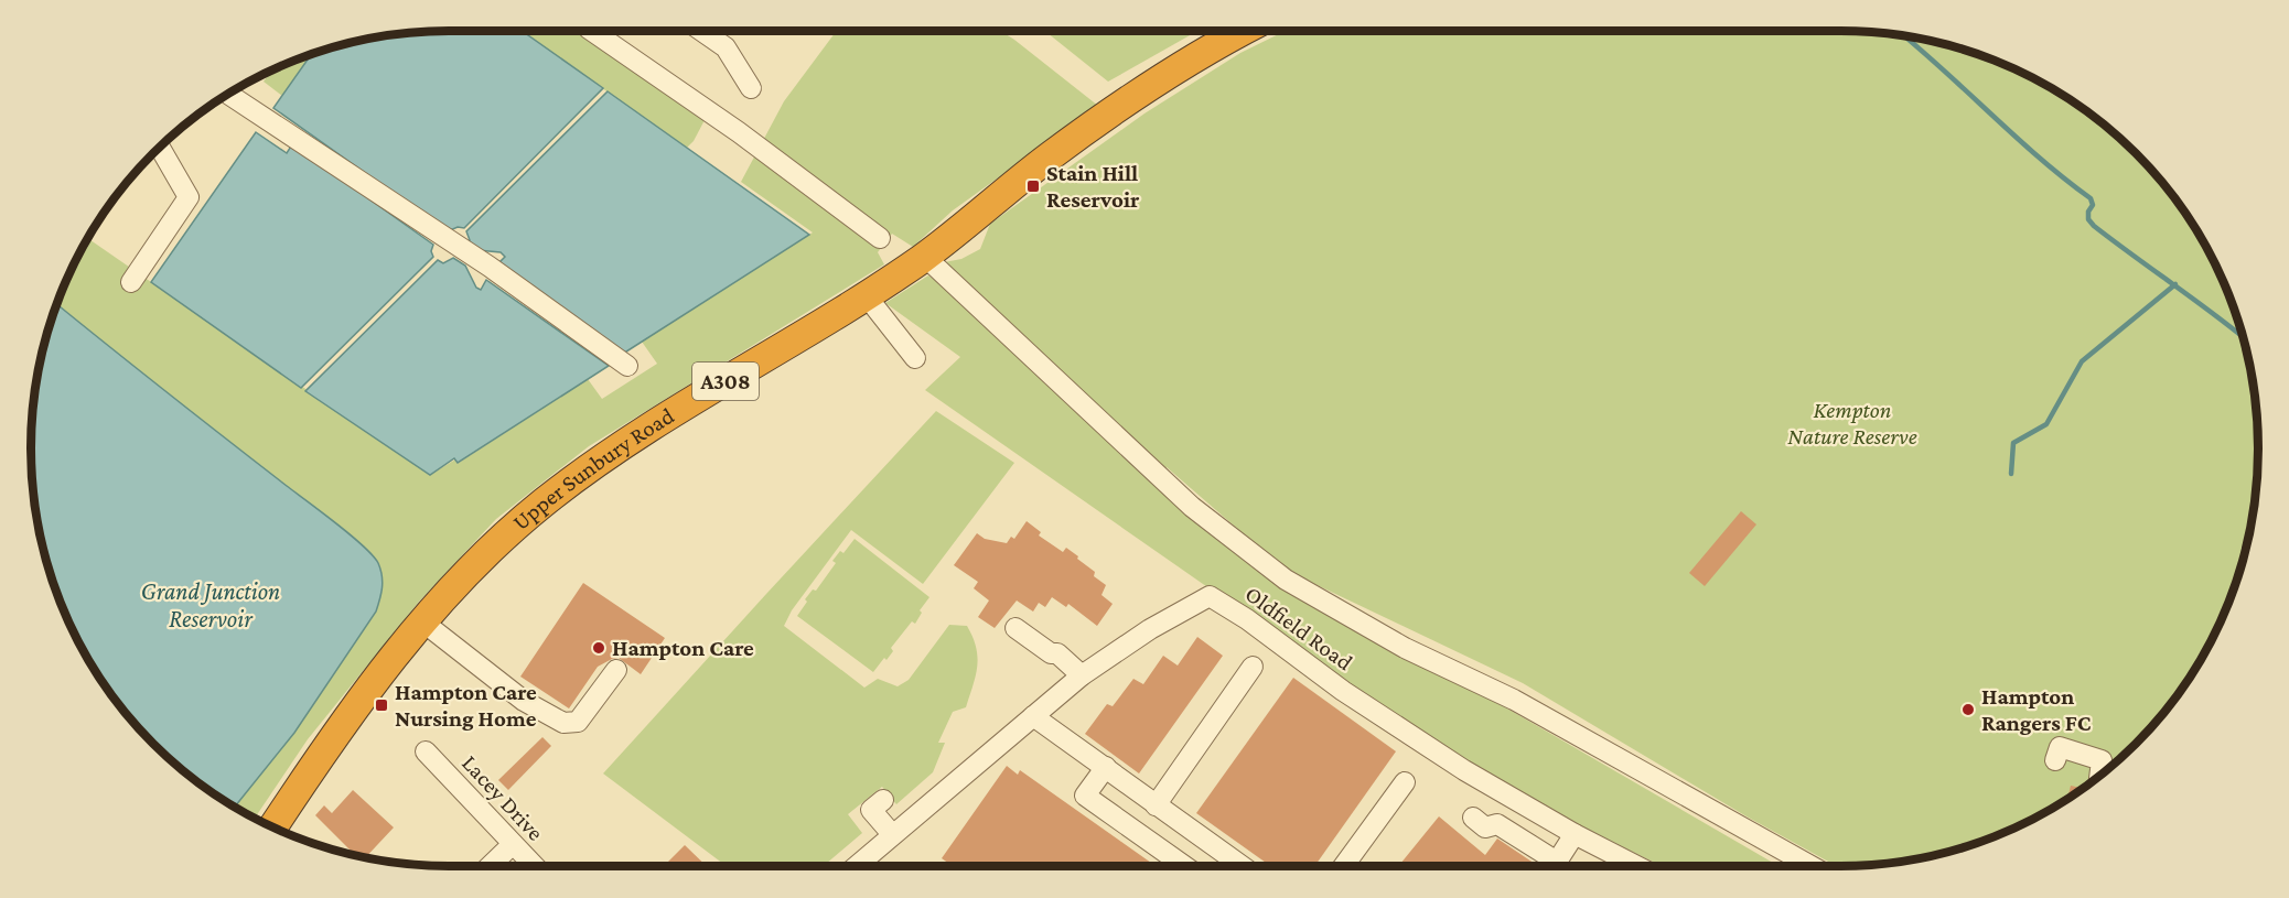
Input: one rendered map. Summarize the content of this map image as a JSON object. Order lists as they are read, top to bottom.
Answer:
{
  "streets": {
    "highway": ["A308", "Upper Sunbury Road"],
    "street": ["Oldfield Road", "Lacey Drive"]
  },
  "water": ["Grand Junction Reservoir"],
  "parks": ["Kempton Nature Reserve"],
  "places": {
    "transit": ["Stain Hill Reservoir", "Hampton Care Nursing Home"],
    "other": ["Hampton Care", "Hampton Rangers FC"]
  }
}
